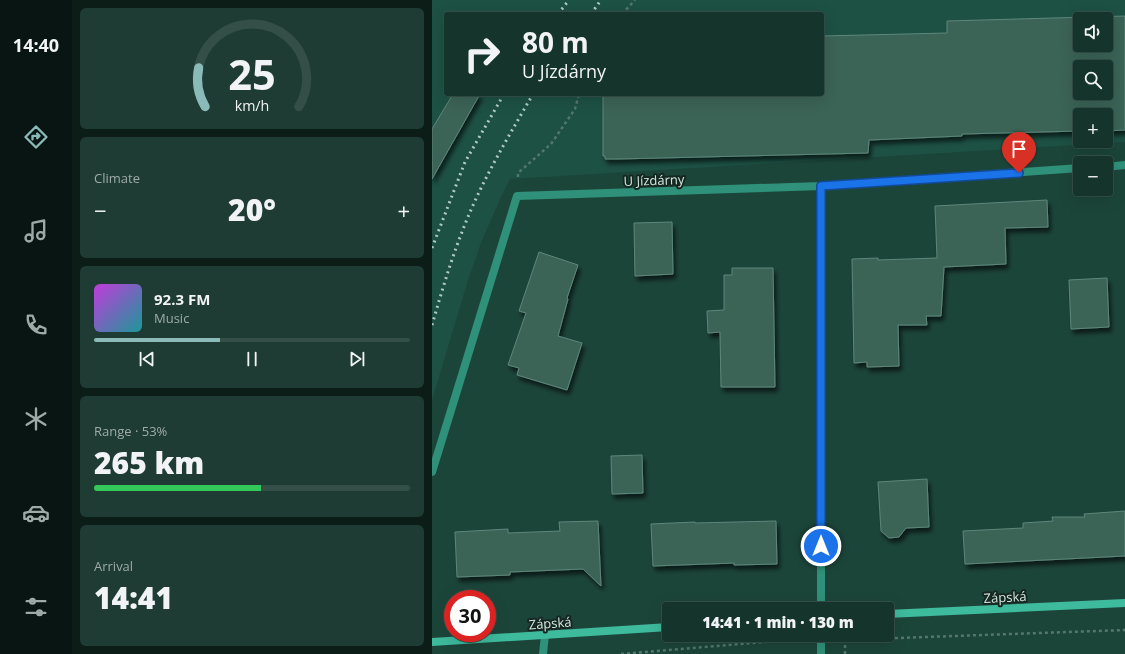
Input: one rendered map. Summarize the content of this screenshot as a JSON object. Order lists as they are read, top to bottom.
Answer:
{
  "streets": {
    "street": ["U Jízdárny", "Zápská"]
  },
  "page": {
    "tabs": "14:40",
    "map_buttons": ["+", "−"],
    "turn": ["80 m", "U Jízdárny"],
    "tile": [
      "Climate",
      ["Range · 53%", "265 km"],
      ["Arrival", "14:41"]
    ],
    "heat": ["−", "20°", "+"],
    "song": ["92.3 FM", "Music"],
    "limit": "30",
    "trip": "14:41 · 1 min · 130 m",
    "gauge": ["25", "km/h"]
  }
}
